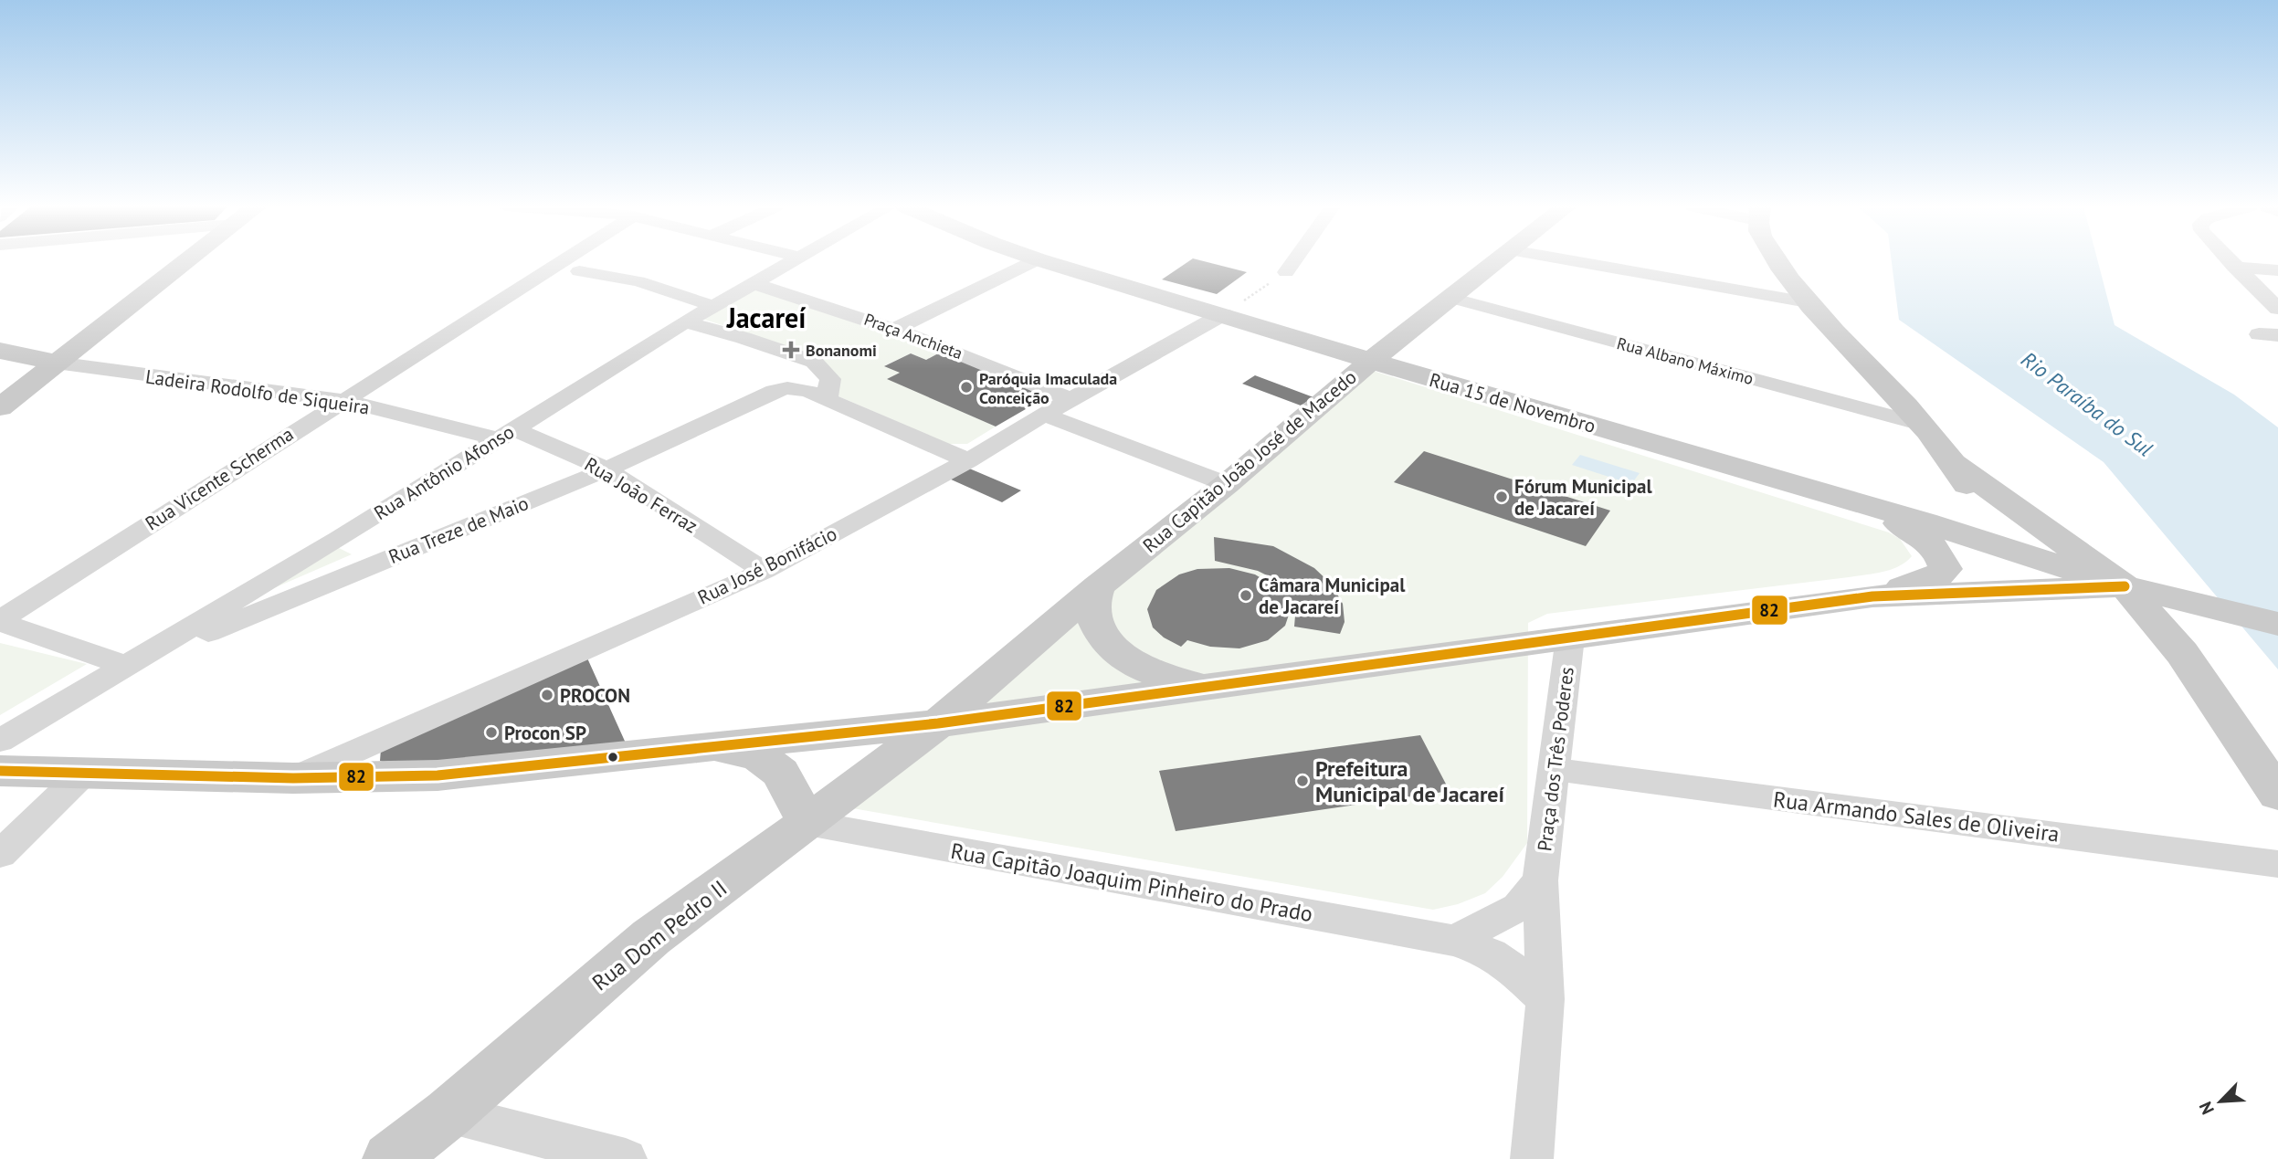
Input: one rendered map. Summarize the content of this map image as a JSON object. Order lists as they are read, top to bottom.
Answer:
{
  "streets": {
    "main road": ["Rua 15 de Novembro", "Rua Capitão João José de Macedo", "Rua Dom Pedro II"],
    "street": [
      "Praça Anchieta",
      "Rua Albano Máximo",
      "Ladeira Rodolfo de Siqueira",
      "Rua Antônio Afonso",
      "Rua Vicente Scherma",
      "Rua João Ferraz",
      "Rua Treze de Maio",
      "Rua José Bonifácio",
      "Praça dos Três Poderes",
      "Rua Armando Sales de Oliveira",
      "Rua Capitão Joaquim Pinheiro do Prado"
    ]
  },
  "crossings": [
    ["Praça Anchieta", "Rua Antônio Afonso"],
    ["Praça Anchieta", "Rua José Bonifácio"],
    ["Rua Albano Máximo", "Rua Capitão João José de Macedo"],
    ["Ladeira Rodolfo de Siqueira", "Rua Antônio Afonso"],
    ["Ladeira Rodolfo de Siqueira", "Rua Vicente Scherma"],
    ["Ladeira Rodolfo de Siqueira", "Rua João Ferraz"],
    ["Rua 15 de Novembro", "Rua Capitão João José de Macedo"],
    ["Rua 15 de Novembro", "Rua José Bonifácio"],
    ["Rua Capitão João José de Macedo", "Rua Dom Pedro II"],
    ["Rua Antônio Afonso", "Rua João Ferraz"],
    ["Rua Antônio Afonso", "Rua Treze de Maio"],
    ["Rua João Ferraz", "Rua Treze de Maio"],
    ["Rua João Ferraz", "Rua José Bonifácio"],
    ["Praça dos Três Poderes", "Rua Armando Sales de Oliveira"],
    ["Praça dos Três Poderes", "Rua Capitão Joaquim Pinheiro do Prado"],
    ["Rua Capitão Joaquim Pinheiro do Prado", "Rua Dom Pedro II"]
  ],
  "districts": ["Jacareí"],
  "water": ["Rio Paraíba do Sul"],
  "places": {
    "health": ["Bonanomi"],
    "other": [
      "Paróquia Imaculada Conceição",
      "Fórum Municipal de Jacareí",
      "Câmara Municipal de Jacareí",
      "PROCON",
      "Procon SP",
      "Prefeitura Municipal de Jacareí"
    ]
  },
  "lines": ["transit line 82"],
  "north": "bottom left"
}
